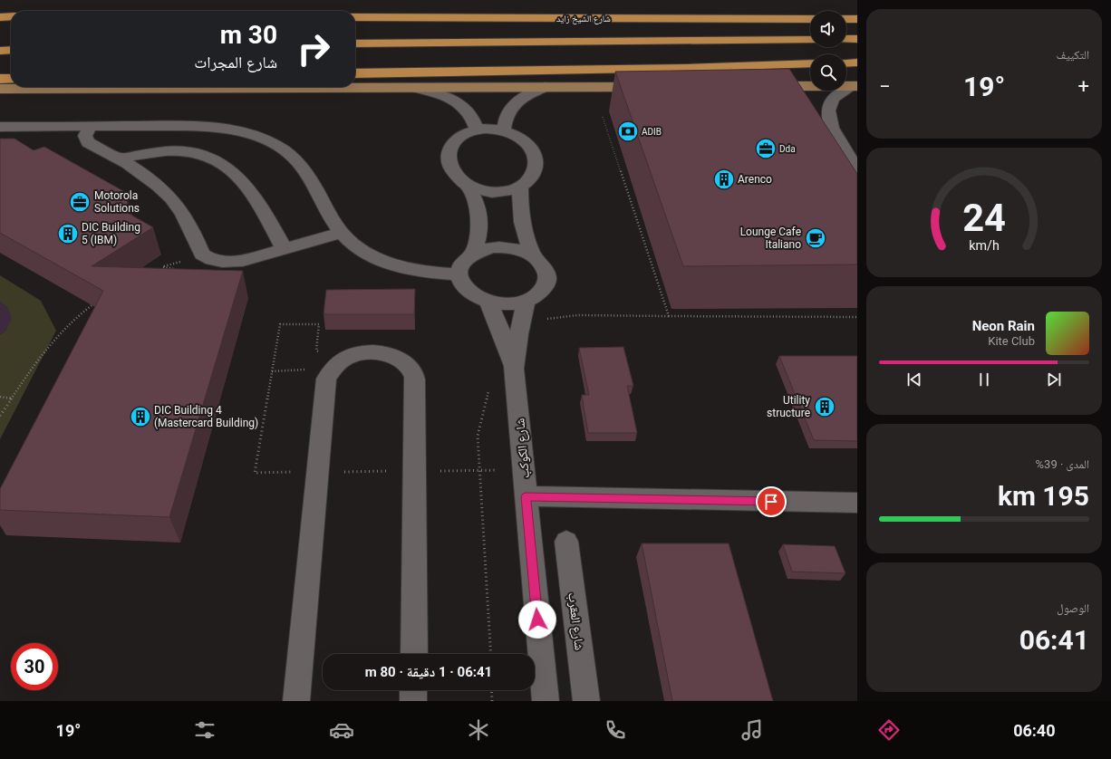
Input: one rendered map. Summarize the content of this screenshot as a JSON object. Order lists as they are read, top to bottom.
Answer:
{
  "streets": {
    "highway": ["شارع الشيخ زايد"],
    "street": ["شارع الكوكب", "شارع العقرب"]
  },
  "places": {
    "bank": ["ADIB"],
    "office": ["Dda", "Motorola Solutions"],
    "building": [
      "Arenco",
      "DIC Building 5 (IBM)",
      "Utility structure",
      "DIC Building 4 (Mastercard Building)"
    ],
    "cafe": ["Lounge Cafe Italiano"]
  },
  "page": {
    "tile": [
      "التكييف",
      ["المدى · 39%", "195 km"],
      ["الوصول", "06:41"]
    ],
    "turn": ["30 m", "شارع المجرات"],
    "heat": ["−", "19°", "+"],
    "song": ["Neon Rain", "Kite Club"],
    "limit": "30",
    "trip": "06:41 · 1 دقيقة · 80 m",
    "tabs": ["06:40", "19°"],
    "gauge": ["24", "km/h"]
  }
}
